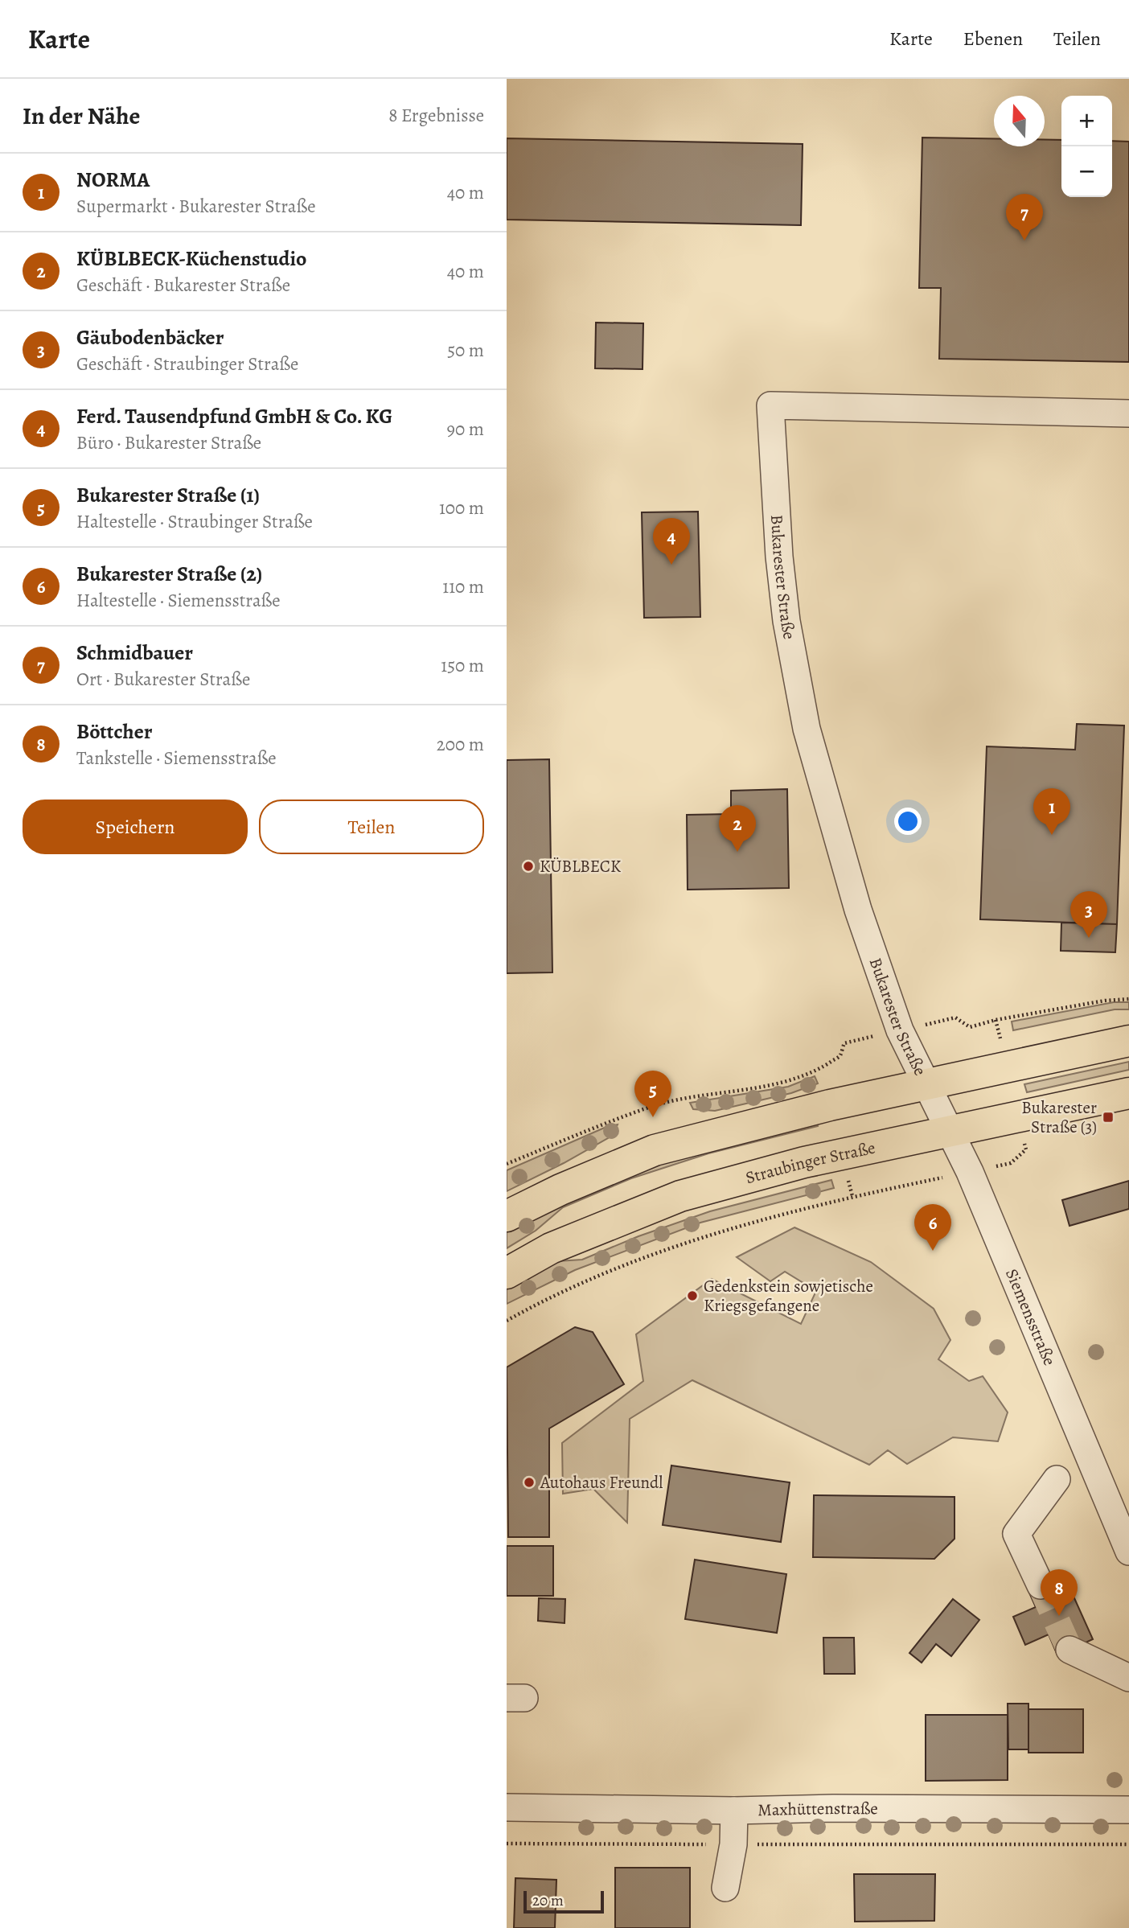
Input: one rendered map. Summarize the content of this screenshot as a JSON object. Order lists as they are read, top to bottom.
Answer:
{
  "streets": {
    "main road": ["Straubinger Straße"],
    "street": ["Bukarester Straße", "Siemensstraße", "Maxhüttenstraße"]
  },
  "crossings": [
    ["Bukarester Straße", "Siemensstraße"],
    ["Straubinger Straße", "Siemensstraße"]
  ],
  "places": {
    "other": ["KÜBLBECK", "Gedenkstein sowjetische Kriegsgefangene", "Autohaus Freundl"],
    "transit": ["Bukarester Straße (3)"]
  },
  "scale_bar": "20 m",
  "north": "top",
  "page": {
    "header": "Karte",
    "nav": ["Karte", "Ebenen", "Teilen"],
    "heading": ["In der Nähe", "8 Ergebnisse"],
    "map_buttons": ["+", "−"],
    "list": [
      {
        "mark": "1",
        "name": "NORMA",
        "note": "Supermarkt · Bukarester Straße",
        "value": "40 m"
      },
      {
        "mark": "2",
        "name": "KÜBLBECK-Küchenstudio",
        "note": "Geschäft · Bukarester Straße",
        "value": "40 m"
      },
      {
        "mark": "3",
        "name": "Gäubodenbäcker",
        "note": "Geschäft · Straubinger Straße",
        "value": "50 m"
      },
      {
        "mark": "4",
        "name": "Ferd. Tausendpfund GmbH & Co. KG",
        "note": "Büro · Bukarester Straße",
        "value": "90 m"
      },
      {
        "mark": "5",
        "name": "Bukarester Straße (1)",
        "note": "Haltestelle · Straubinger Straße",
        "value": "100 m"
      },
      {
        "mark": "6",
        "name": "Bukarester Straße (2)",
        "note": "Haltestelle · Siemensstraße",
        "value": "110 m"
      },
      {
        "mark": "7",
        "name": "Schmidbauer",
        "note": "Ort · Bukarester Straße",
        "value": "150 m"
      },
      {
        "mark": "8",
        "name": "Böttcher",
        "note": "Tankstelle · Siemensstraße",
        "value": "200 m"
      }
    ],
    "pins": [
      "7",
      "4",
      "1",
      "2",
      "3",
      "5",
      "6",
      "8"
    ],
    "buttons": ["Speichern", "Teilen"],
    "scale": "20 m"
  }
}
